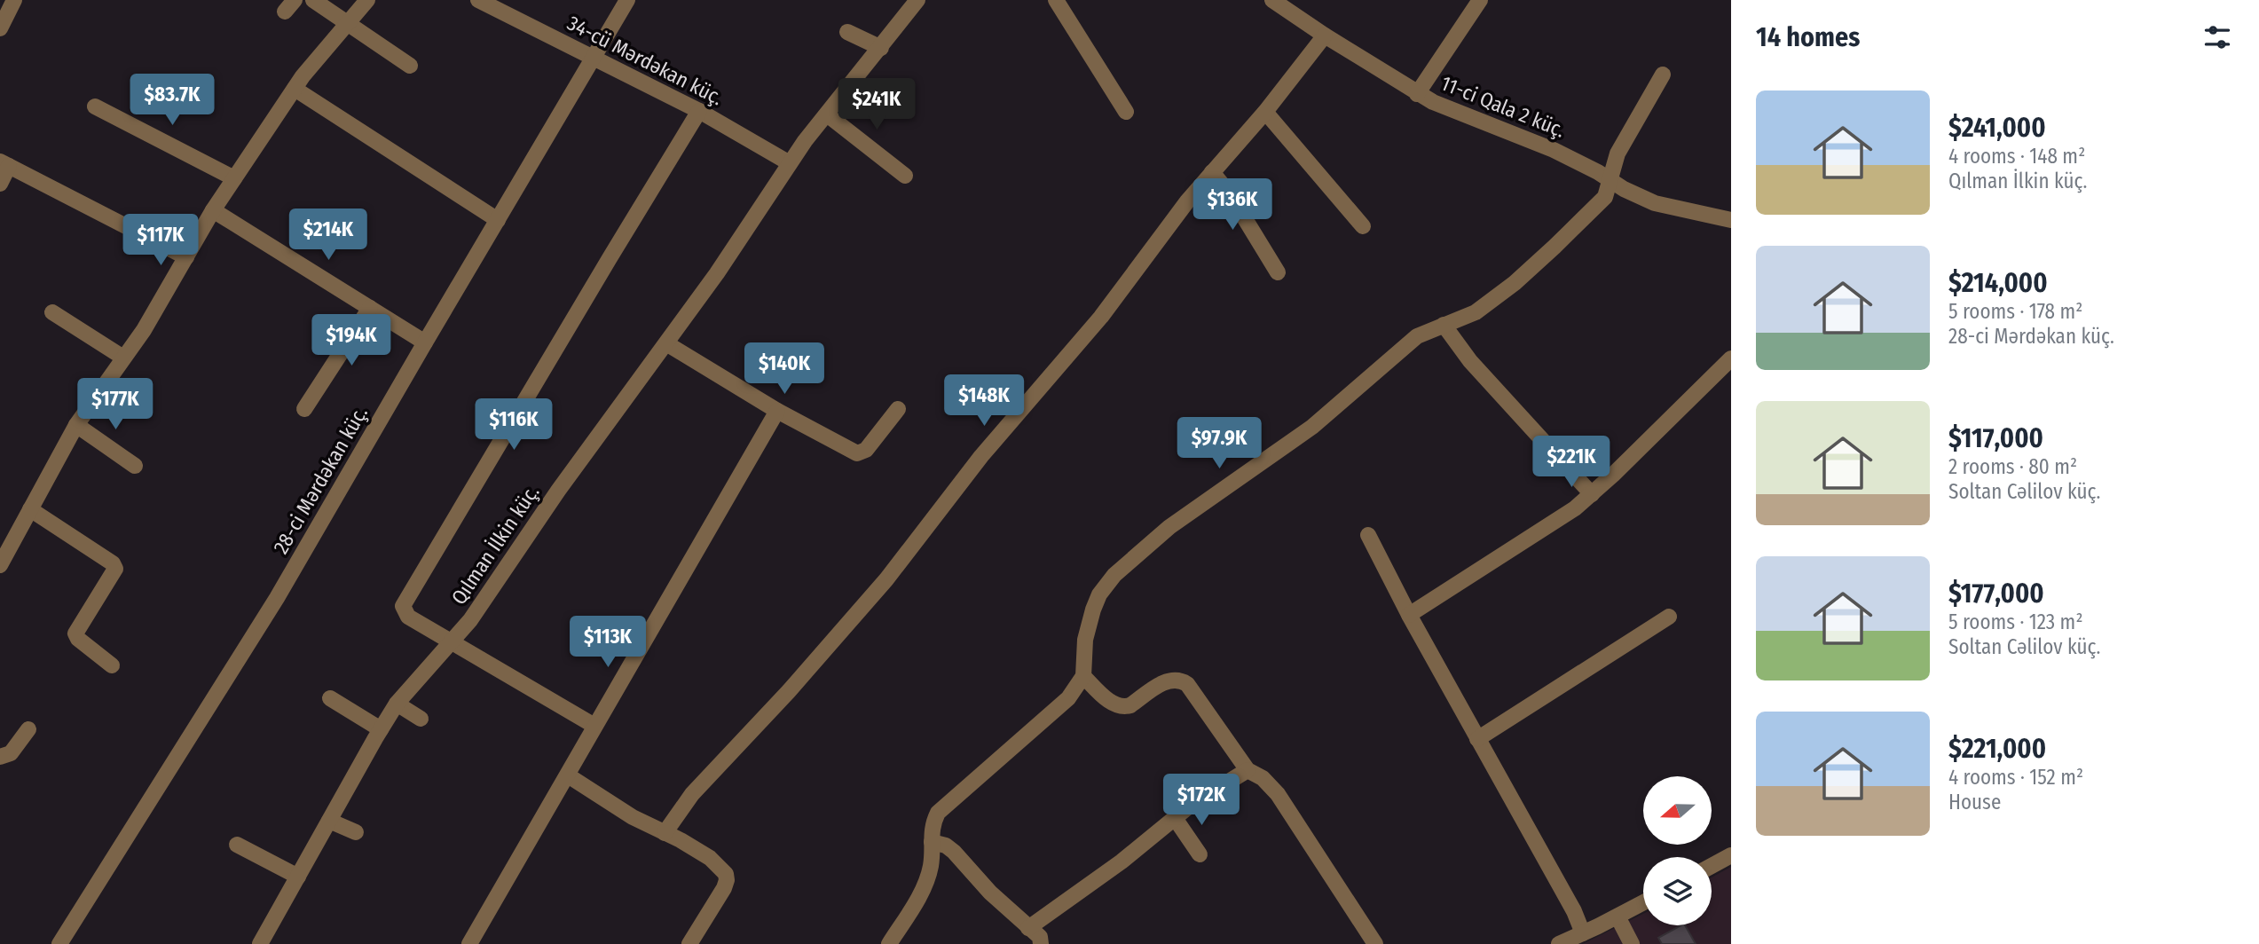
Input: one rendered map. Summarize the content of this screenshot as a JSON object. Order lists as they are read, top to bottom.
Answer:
{
  "streets": {
    "street": [
      "34-cü Mərdəkan küç.",
      "11-ci Qala 2 küç.",
      "28-ci Mərdəkan küç.",
      "Qılman İlkin küç."
    ]
  },
  "crossings": [
    ["34-cü Mərdəkan küç.", "28-ci Mərdəkan küç."],
    ["34-cü Mərdəkan küç.", "Qılman İlkin küç."]
  ],
  "north": "left",
  "page": {
    "heading": "14 homes",
    "price": [
      "$83.7K",
      "$241K",
      "$136K",
      "$214K",
      "$117K",
      "$194K",
      "$140K",
      "$148K",
      "$177K",
      "$116K",
      "$97.9K",
      "$221K",
      "$113K",
      "$172K"
    ],
    "list": [
      {
        "name": "$241,000",
        "note": "4 rooms · 148 m² · Qılman İlkin küç."
      },
      {
        "name": "$214,000",
        "note": "5 rooms · 178 m² · 28-ci Mərdəkan küç."
      },
      {
        "name": "$117,000",
        "note": "2 rooms · 80 m² · Soltan Cəlilov küç."
      },
      {
        "name": "$177,000",
        "note": "5 rooms · 123 m² · Soltan Cəlilov küç."
      },
      {
        "name": "$221,000",
        "note": "4 rooms · 152 m² · House"
      }
    ]
  }
}
